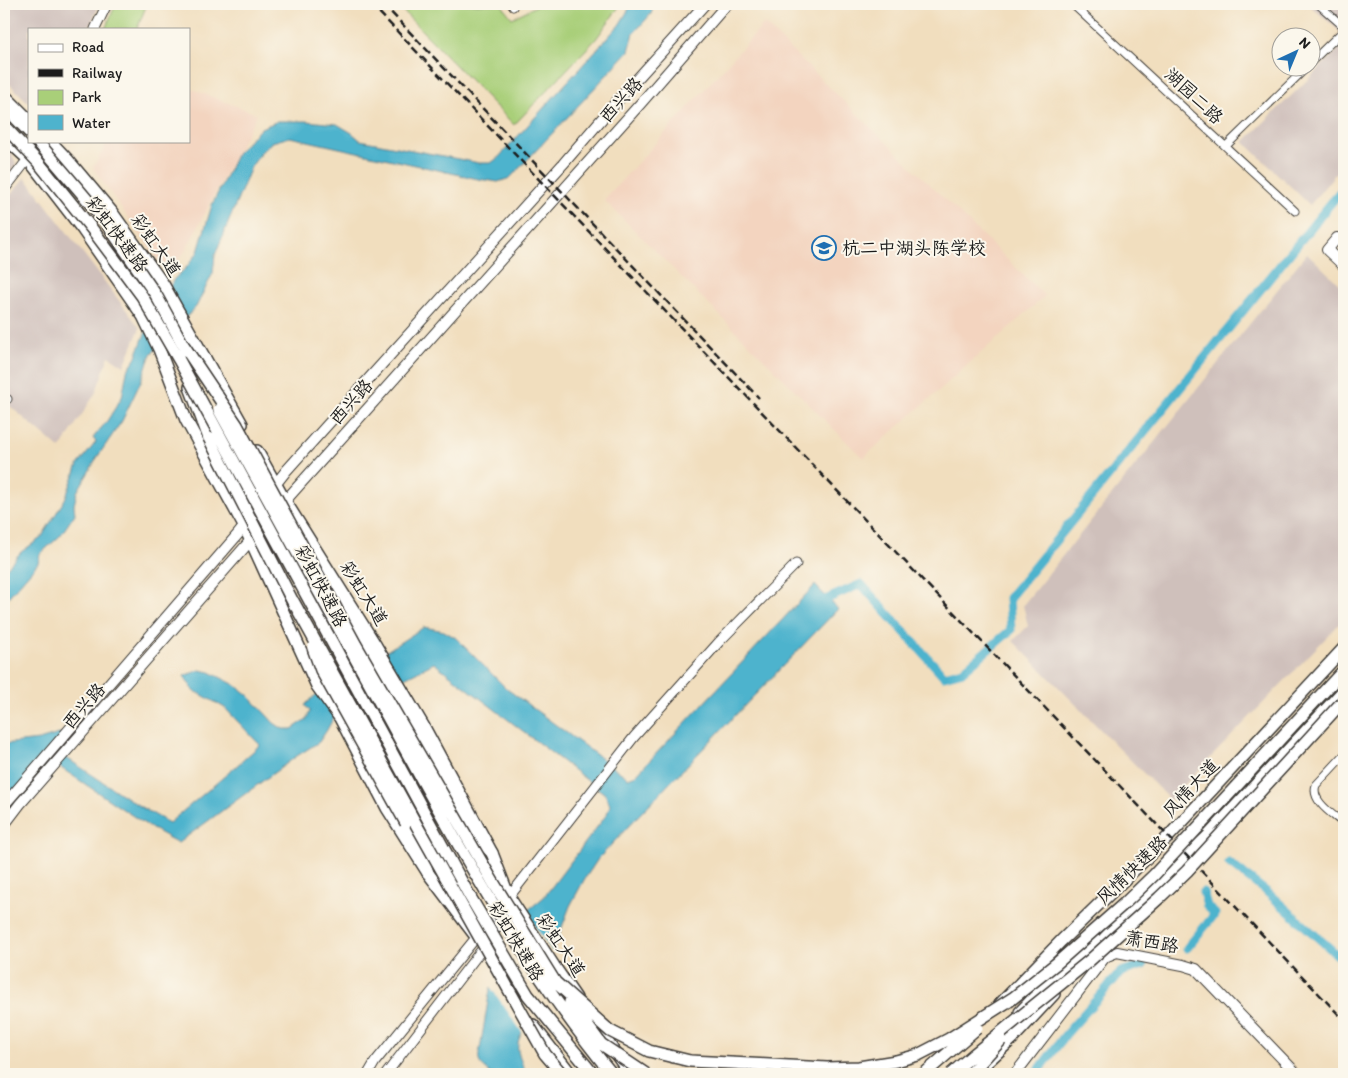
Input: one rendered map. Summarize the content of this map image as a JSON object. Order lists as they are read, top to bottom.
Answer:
{
  "streets": {
    "main road": [
      "西兴路",
      "彩虹快速路",
      "彩虹大道",
      "风情大道",
      "风情快速路",
      "萧西路"
    ],
    "street": ["湖园二路"]
  },
  "crossings": [
    ["西兴路", "彩虹大道"],
    ["风情大道", "风情快速路"]
  ],
  "places": {
    "school or university": ["杭二中湖头陈学校"]
  },
  "legend": [
    "Road",
    "Railway",
    "Park",
    "Water"
  ],
  "north": "top right"
}
